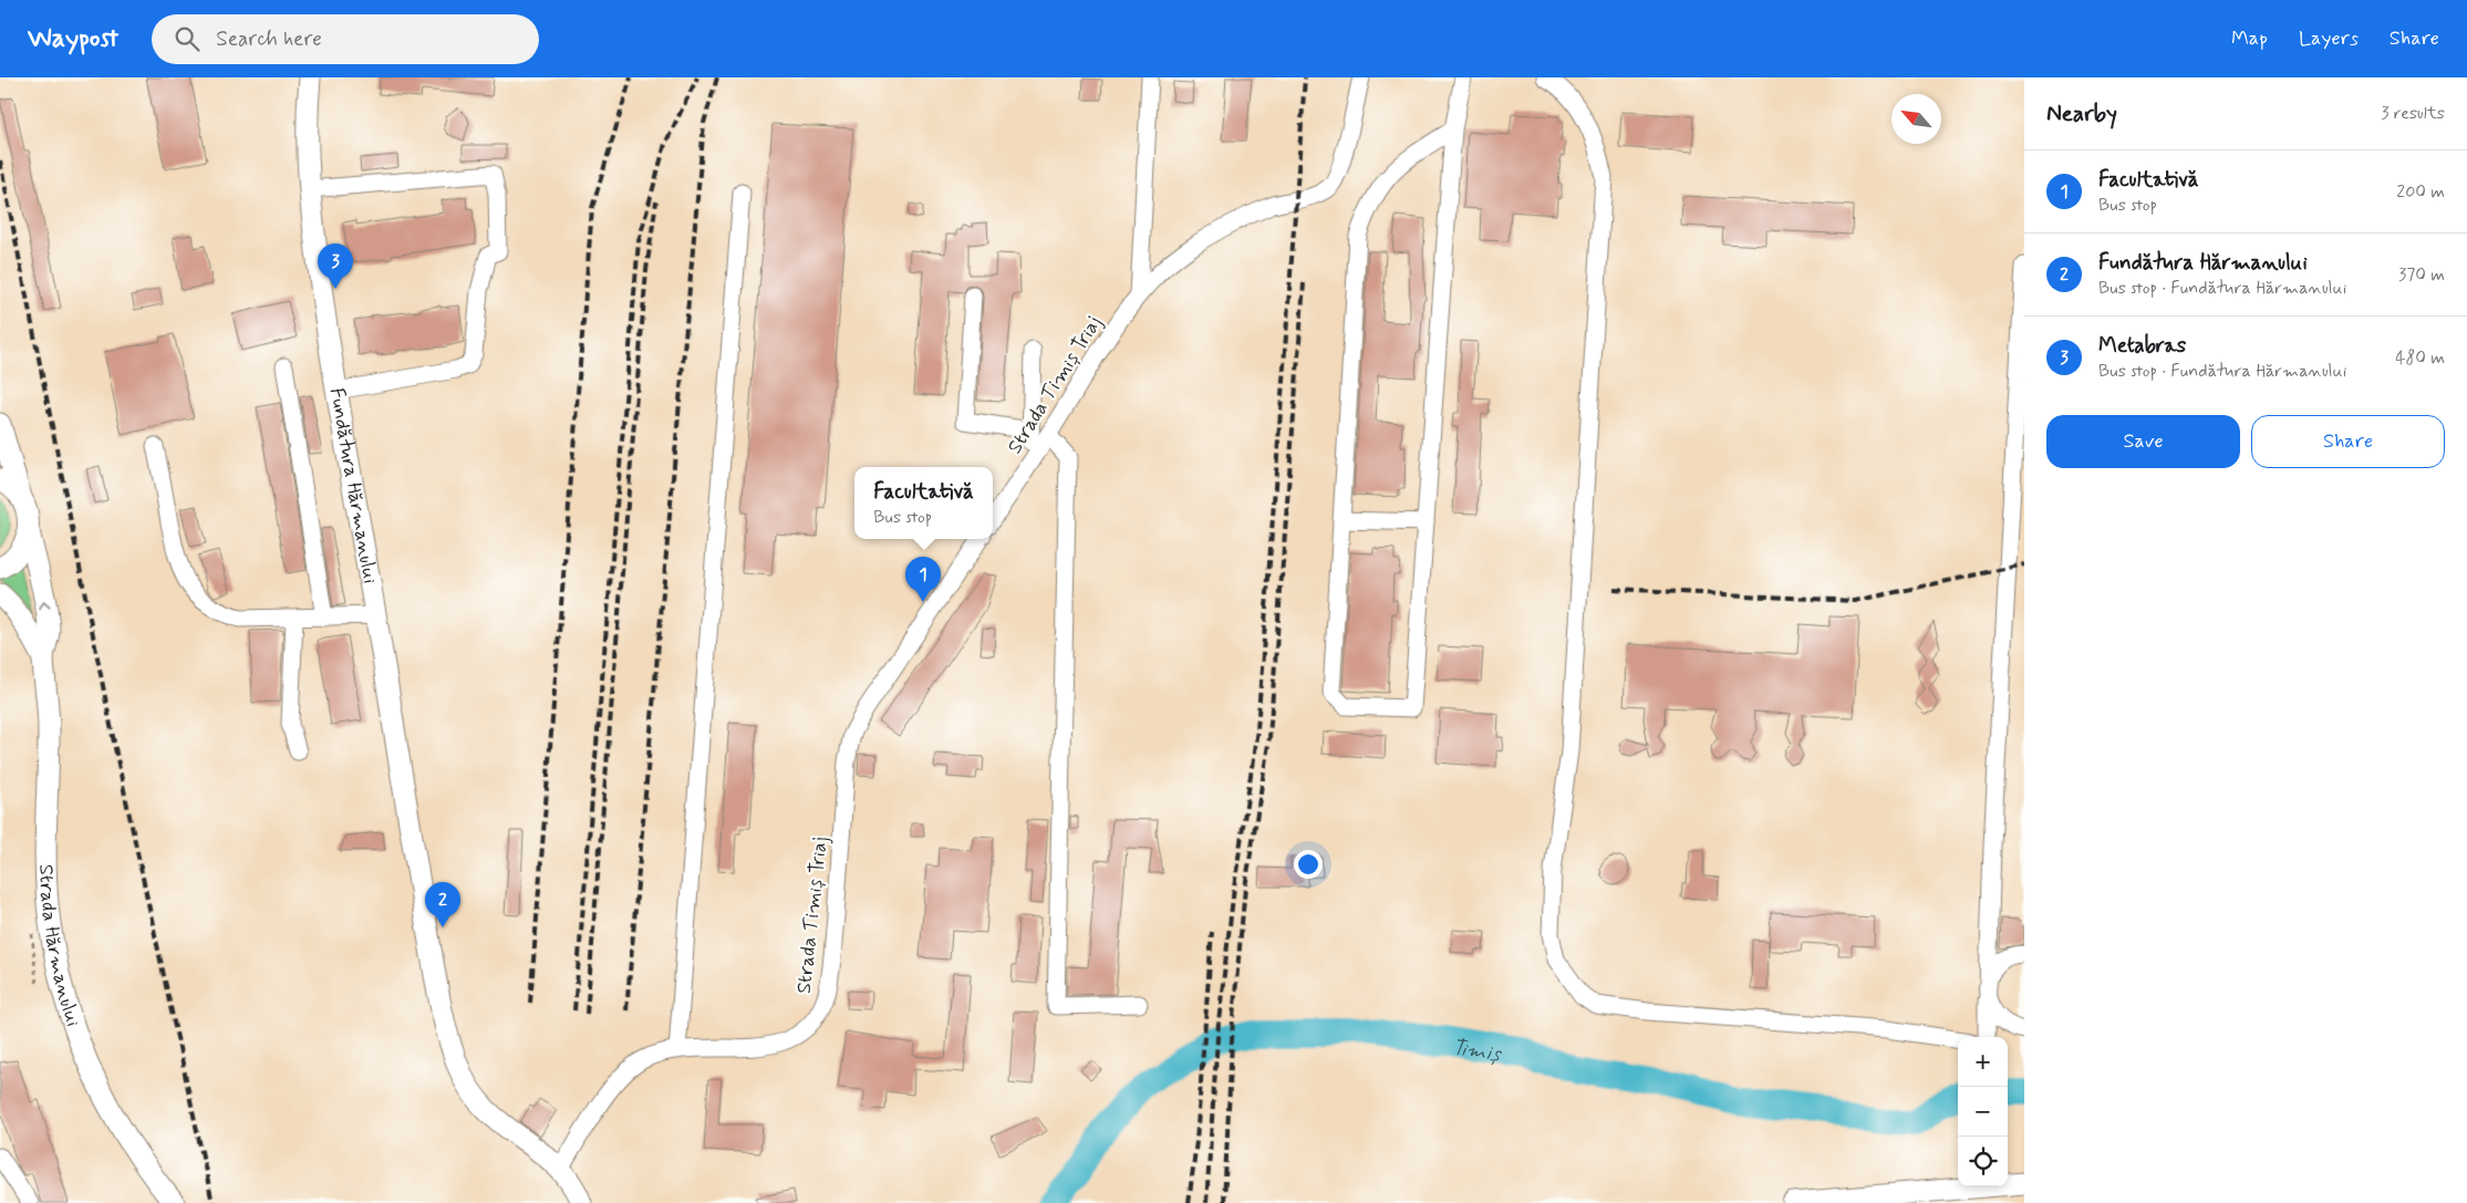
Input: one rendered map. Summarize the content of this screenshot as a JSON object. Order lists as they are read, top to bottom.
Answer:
{
  "streets": {
    "main road": ["Fundătura Hărmanului", "Strada Hărmanului"],
    "street": ["Strada Timiș Triaj"]
  },
  "crossings": [
    ["Strada Timiș Triaj", "Fundătura Hărmanului"]
  ],
  "water": ["Timiș"],
  "north": "top left",
  "page": {
    "header": "Waypost",
    "search": "Search here",
    "nav": ["Map", "Layers", "Share"],
    "heading": ["Nearby", "3 results"],
    "list": [
      {
        "mark": "1",
        "name": "Facultativă",
        "note": "Bus stop",
        "value": "200 m"
      },
      {
        "mark": "2",
        "name": "Fundătura Hărmanului",
        "note": "Bus stop · Fundătura Hărmanului",
        "value": "370 m"
      },
      {
        "mark": "3",
        "name": "Metabras",
        "note": "Bus stop · Fundătura Hărmanului",
        "value": "480 m"
      }
    ],
    "pins": ["3", "1", "2"],
    "buttons": ["Save", "Share"],
    "popup": ["Facultativă", "Bus stop"],
    "map_buttons": ["+", "−"]
  }
}
